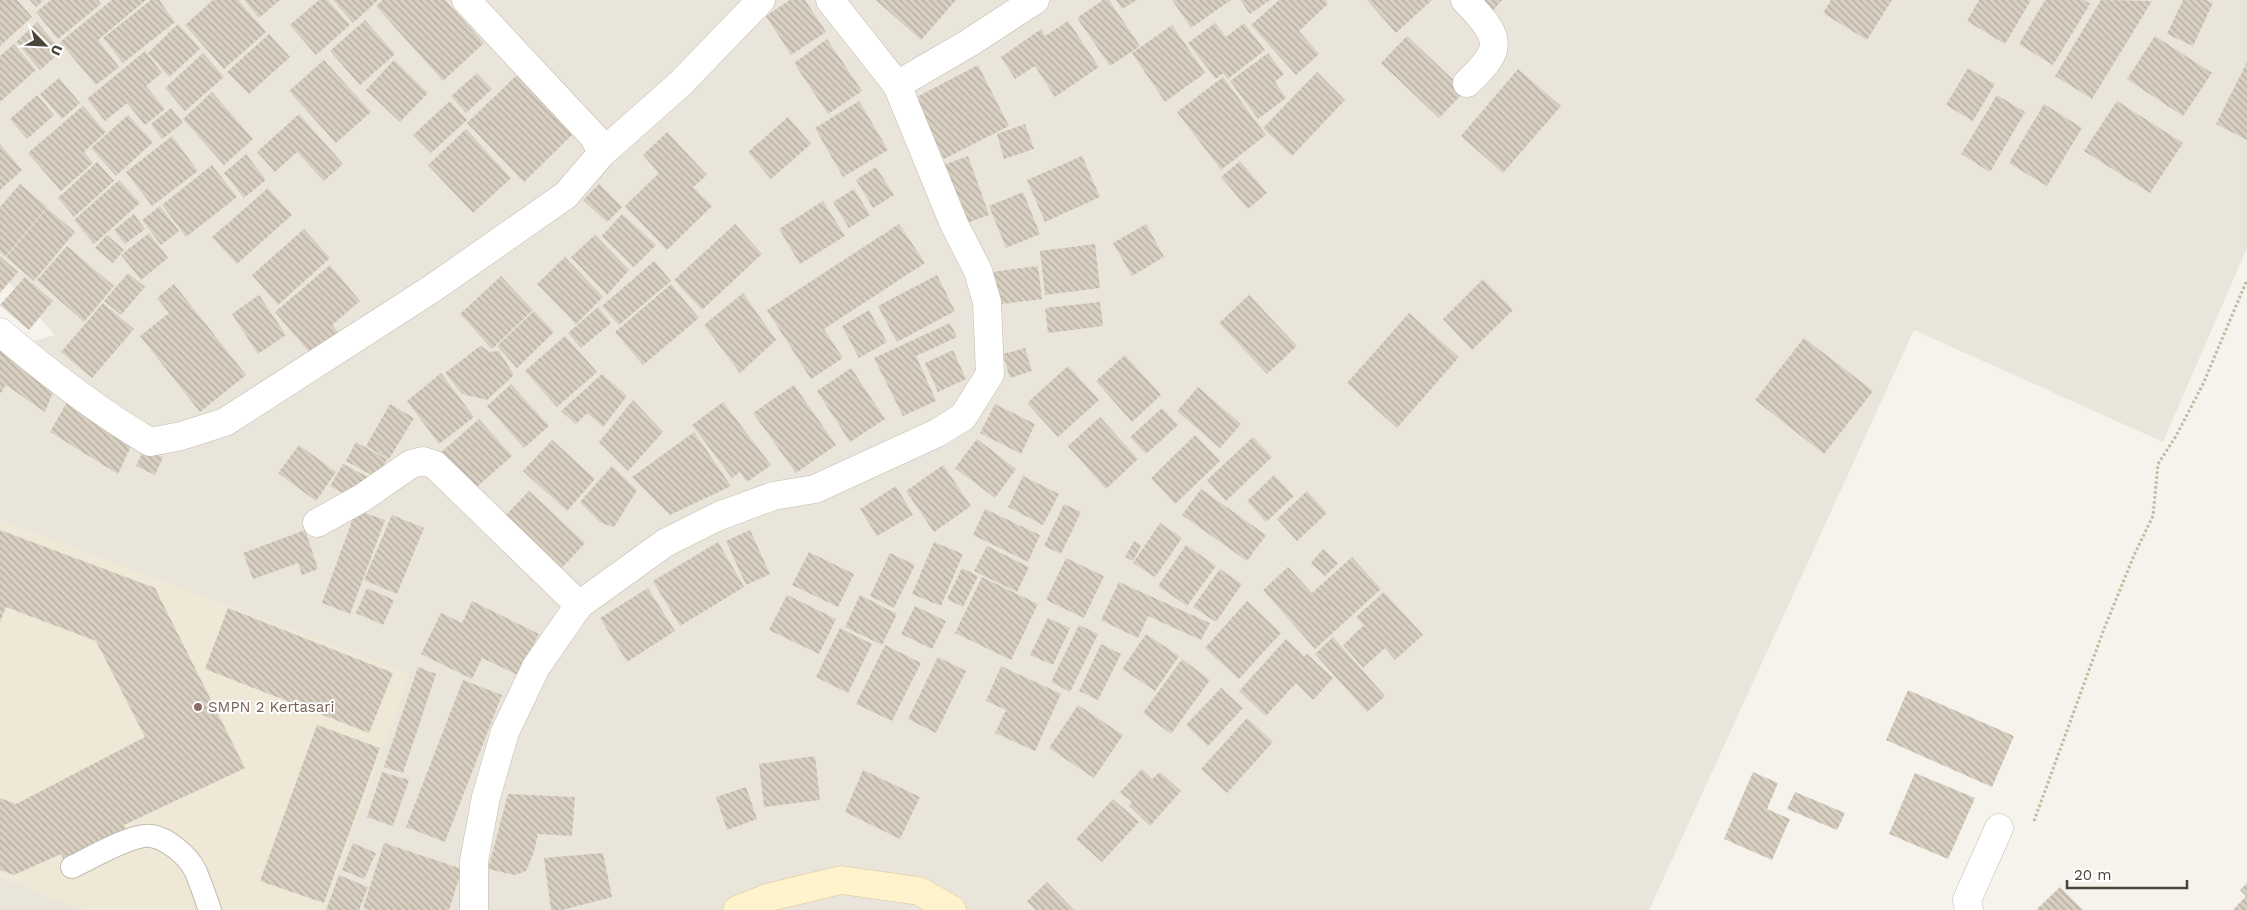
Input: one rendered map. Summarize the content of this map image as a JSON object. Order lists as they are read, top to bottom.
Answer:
{
  "places": ["SMPN 2 Kertasari"],
  "scale_bar": "20 m",
  "north": "bottom right"
}
